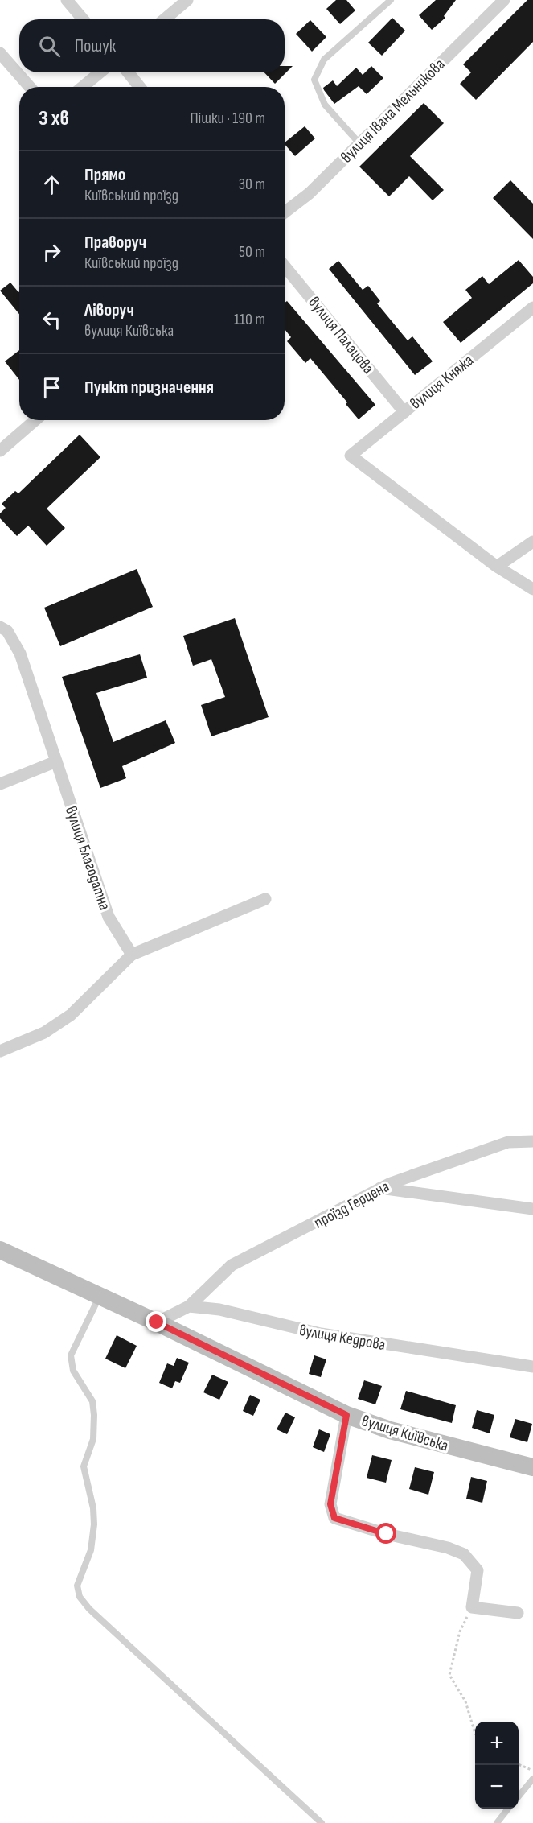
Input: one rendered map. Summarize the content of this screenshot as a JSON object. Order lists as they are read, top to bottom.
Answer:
{
  "streets": {
    "main road": ["вулиця Київська"],
    "street": [
      "вулиця Івана Мельникова",
      "вулиця Палацова",
      "вулиця Княжа",
      "вулиця Благодатна",
      "проїзд Герцена",
      "вулиця Кедрова"
    ]
  },
  "crossings": [
    ["вулиця Палацова", "вулиця Княжа"],
    ["проїзд Герцена", "вулиця Кедрова"]
  ],
  "page": {
    "search": "Пошук",
    "heading": ["3 хв", "Пішки · 190 m"],
    "list": [
      ["Прямо", "Київський проїзд", "30 m"],
      ["Праворуч", "Київський проїзд", "50 m"],
      ["Ліворуч", "вулиця Київська", "110 m"],
      "Пункт призначення"
    ],
    "map_buttons": ["+", "−"]
  }
}
